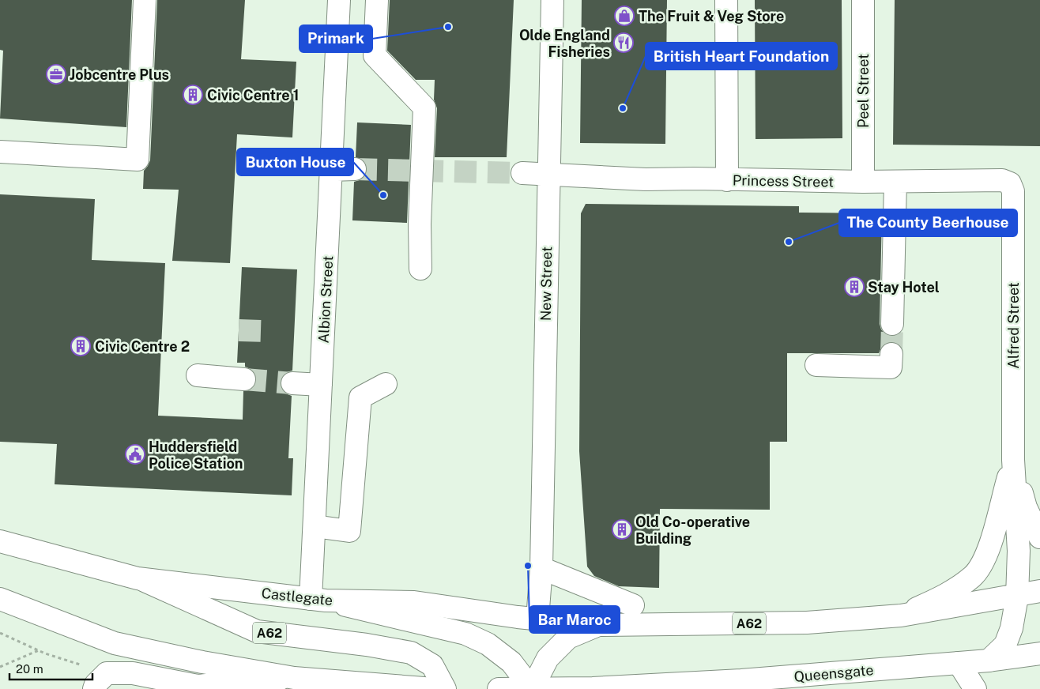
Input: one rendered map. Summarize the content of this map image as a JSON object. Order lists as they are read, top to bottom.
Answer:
{
  "streets": {
    "main road": [
      "Peel Street",
      "Princess Street",
      "New Street",
      "Albion Street",
      "Alfred Street",
      "Castlegate",
      "A62",
      "Queensgate"
    ]
  },
  "crossings": [
    ["Peel Street", "Princess Street"],
    ["Princess Street", "New Street"],
    ["Princess Street", "Alfred Street"],
    ["New Street", "Castlegate"],
    ["Albion Street", "Castlegate"],
    ["Alfred Street", "A62"],
    ["Alfred Street", "Queensgate"],
    ["Castlegate", "A62"]
  ],
  "places": {
    "shop": ["The Fruit & Veg Store"],
    "other": [
      "Primark",
      "British Heart Foundation",
      "Buxton House",
      "The County Beerhouse",
      "Bar Maroc"
    ],
    "restaurant": ["Olde England Fisheries"],
    "office": ["Jobcentre Plus"],
    "building": [
      "Civic Centre 1",
      "Stay Hotel",
      "Civic Centre 2",
      "Old Co-operative Building"
    ],
    "public building": ["Huddersfield Police Station"]
  },
  "scale_bar": "20 m"
}
